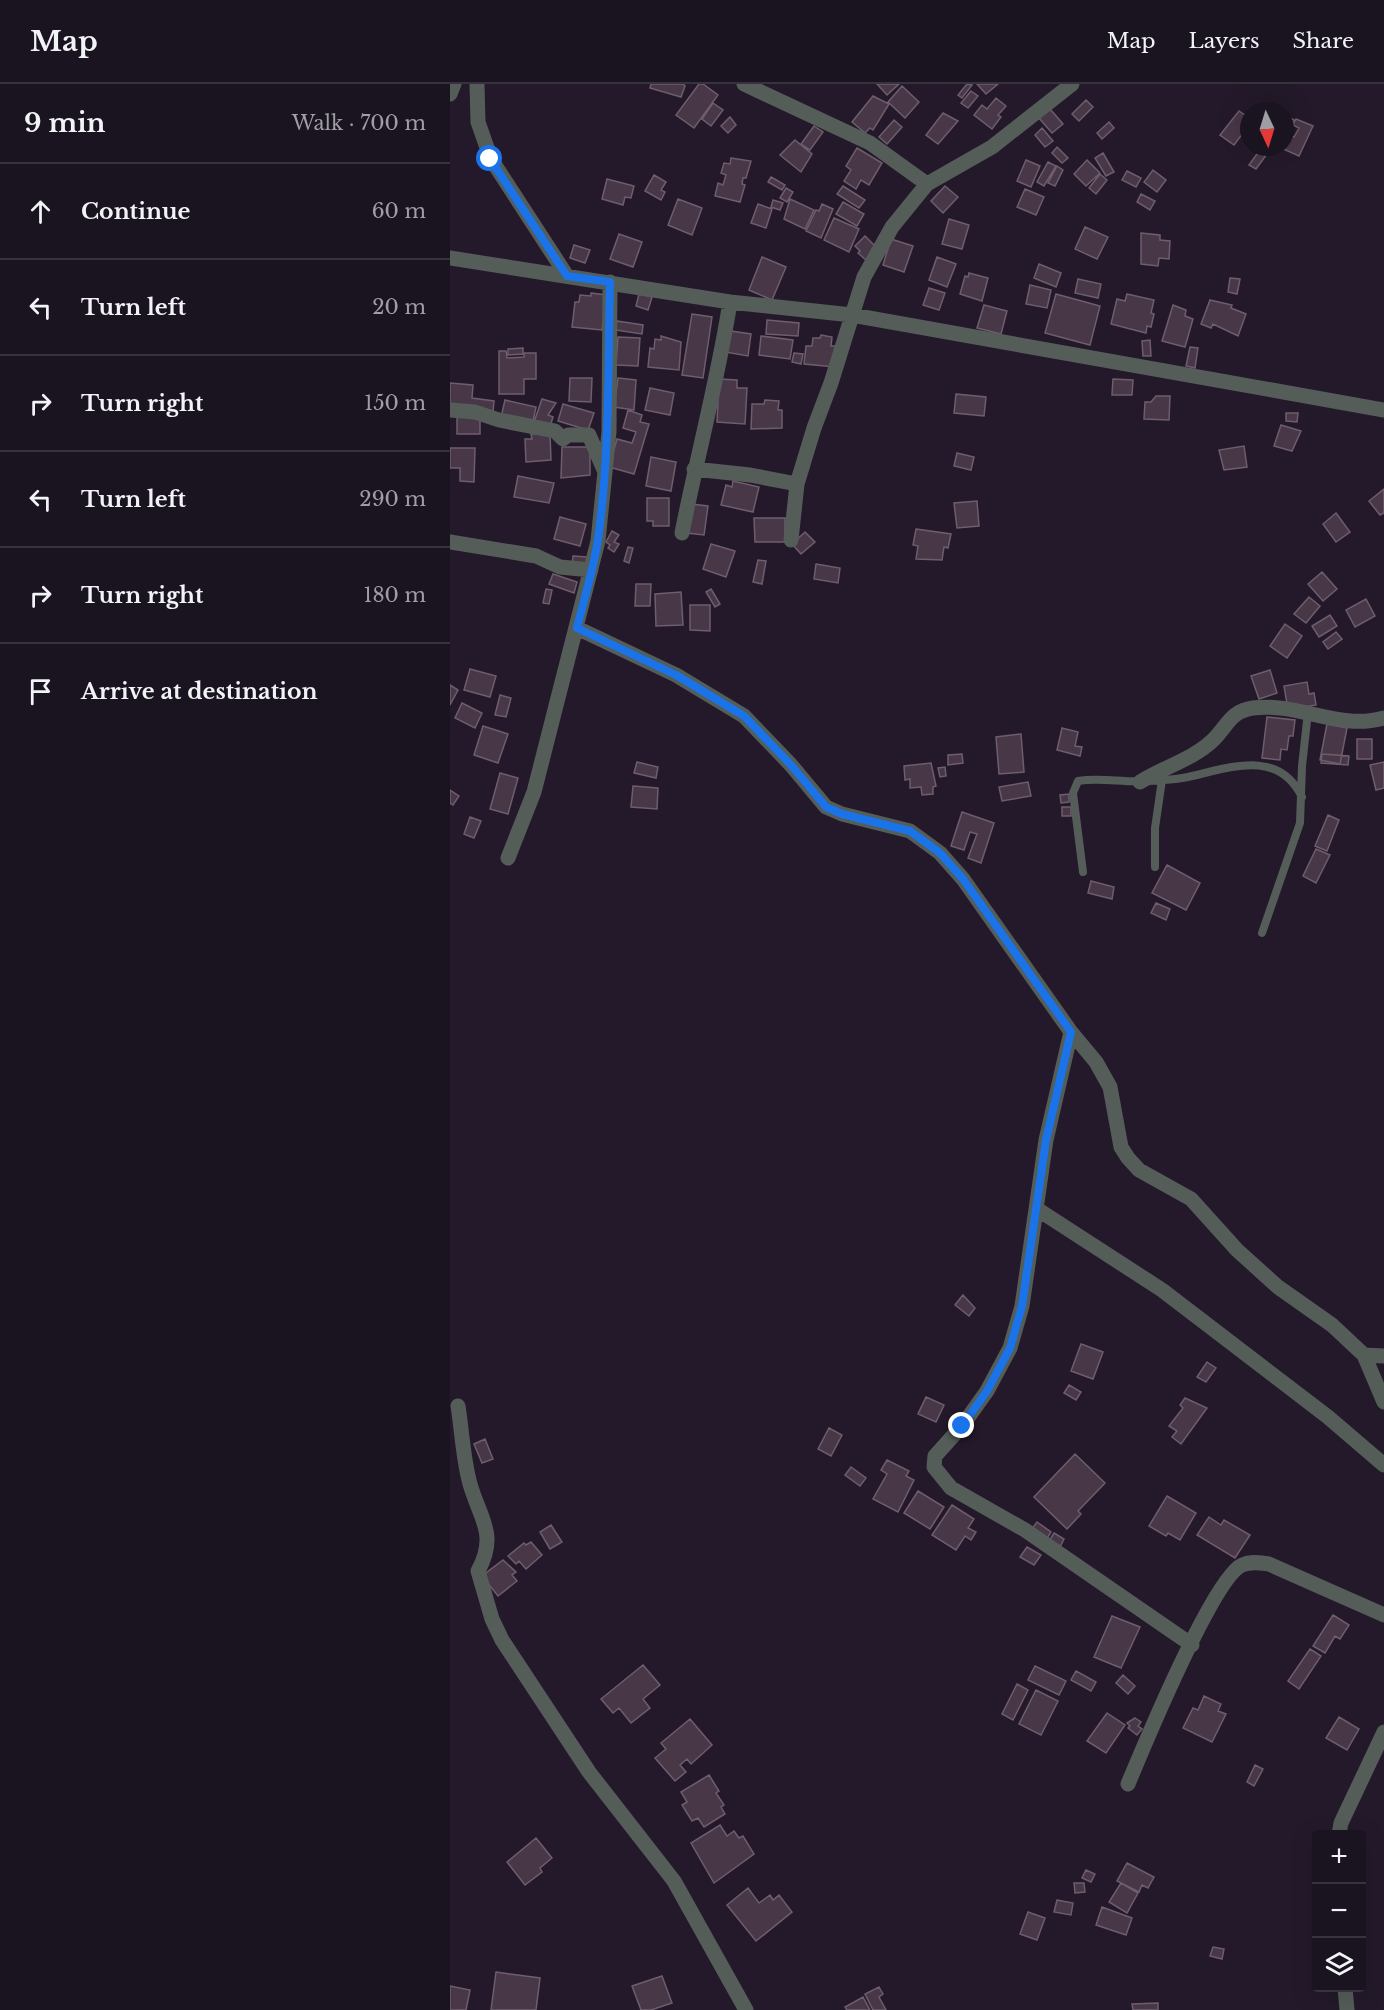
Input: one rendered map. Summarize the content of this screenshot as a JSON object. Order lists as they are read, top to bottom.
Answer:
{
  "north": "bottom",
  "page": {
    "header": "Map",
    "nav": ["Map", "Layers", "Share"],
    "heading": ["9 min", "Walk · 700 m"],
    "list": [
      ["Continue", "60 m"],
      ["Turn left", "20 m"],
      ["Turn right", "150 m"],
      ["Turn left", "290 m"],
      ["Turn right", "180 m"],
      "Arrive at destination"
    ],
    "map_buttons": ["+", "−"]
  }
}
